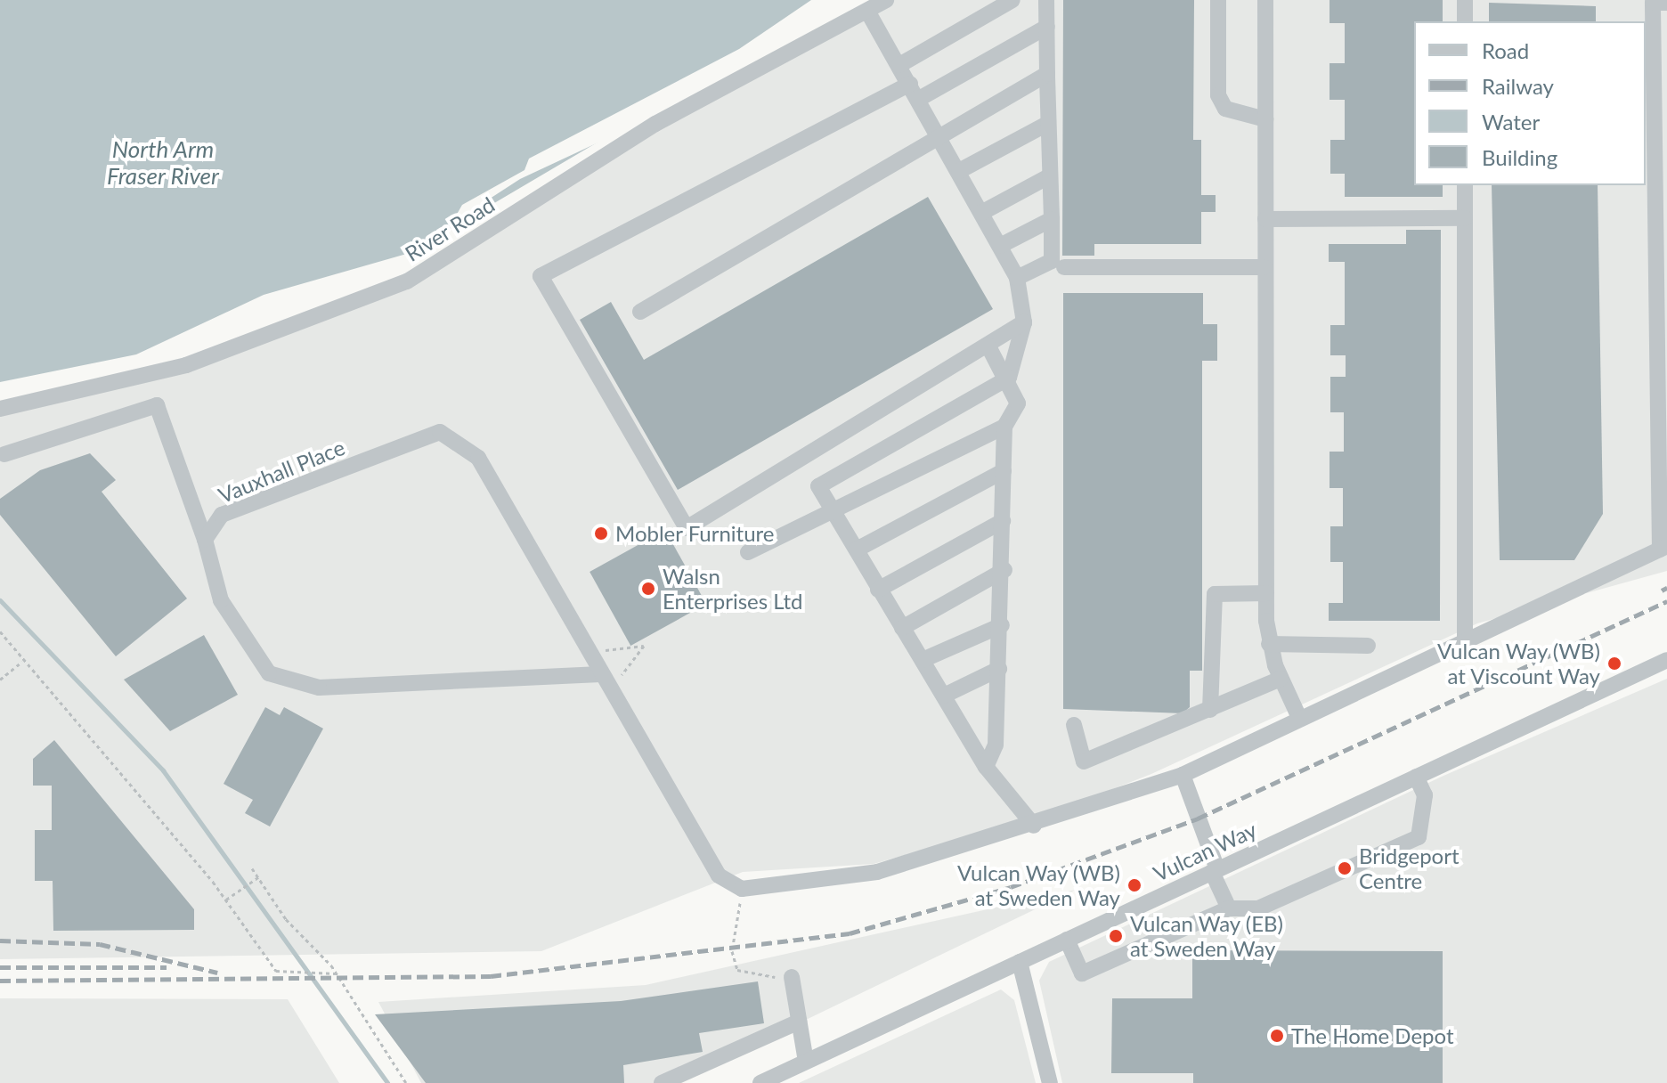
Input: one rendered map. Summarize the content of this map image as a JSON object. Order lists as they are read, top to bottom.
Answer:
{
  "streets": {
    "street": ["River Road", "Vauxhall Place", "Vulcan Way"]
  },
  "water": ["North Arm Fraser River"],
  "places": [
    "Mobler Furniture",
    "Walsn Enterprises Ltd",
    "Vulcan Way (WB) at Viscount Way",
    "Bridgeport Centre",
    "Vulcan Way (WB) at Sweden Way",
    "Vulcan Way (EB) at Sweden Way",
    "The Home Depot"
  ],
  "legend": [
    "Road",
    "Railway",
    "Water",
    "Building"
  ]
}
